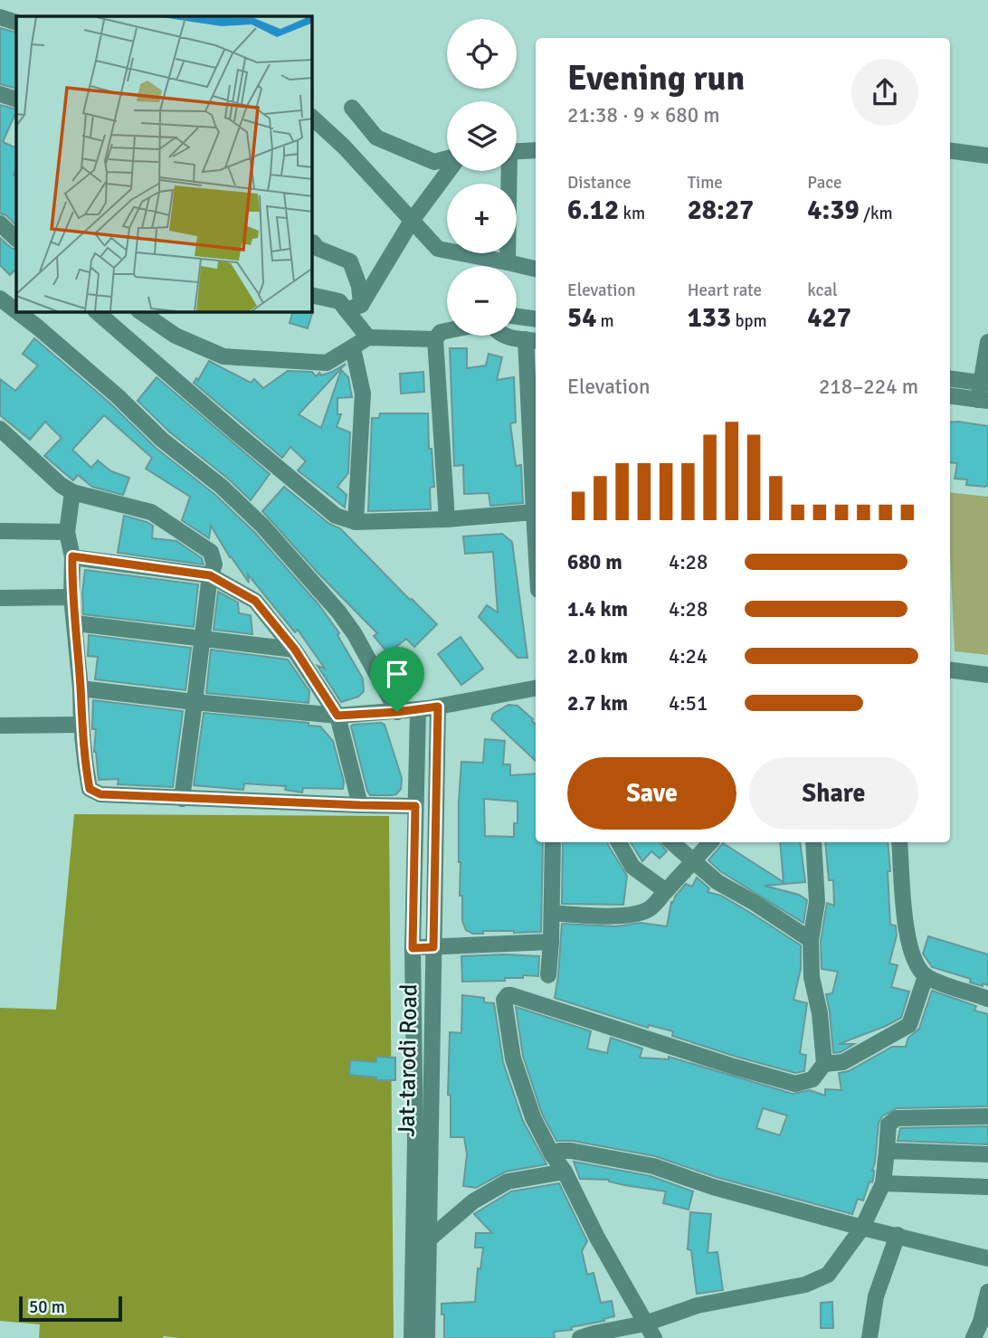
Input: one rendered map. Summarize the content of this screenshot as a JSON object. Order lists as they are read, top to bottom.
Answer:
{
  "streets": {
    "street": ["Jat-tarodi Road"]
  },
  "scale_bar": "50 m",
  "page": {
    "map_buttons": ["+", "−"],
    "heading": ["Evening run", "21:38 · 9 × 680 m"],
    "stats": [
      ["Distance", "6.12 km"],
      ["Time", "28:27"],
      ["Pace", "4:39 /km"],
      ["Elevation", "54 m"],
      ["Heart rate", "133 bpm"],
      ["kcal", "427"]
    ],
    "chart": ["Elevation", "218–224 m"],
    "list": [
      {
        "name": "680 m",
        "note": "4:28"
      },
      {
        "name": "1.4 km",
        "note": "4:28"
      },
      {
        "name": "2.0 km",
        "note": "4:24"
      },
      {
        "name": "2.7 km",
        "note": "4:51"
      }
    ],
    "buttons": ["Save", "Share"],
    "scale": "50 m"
  }
}
